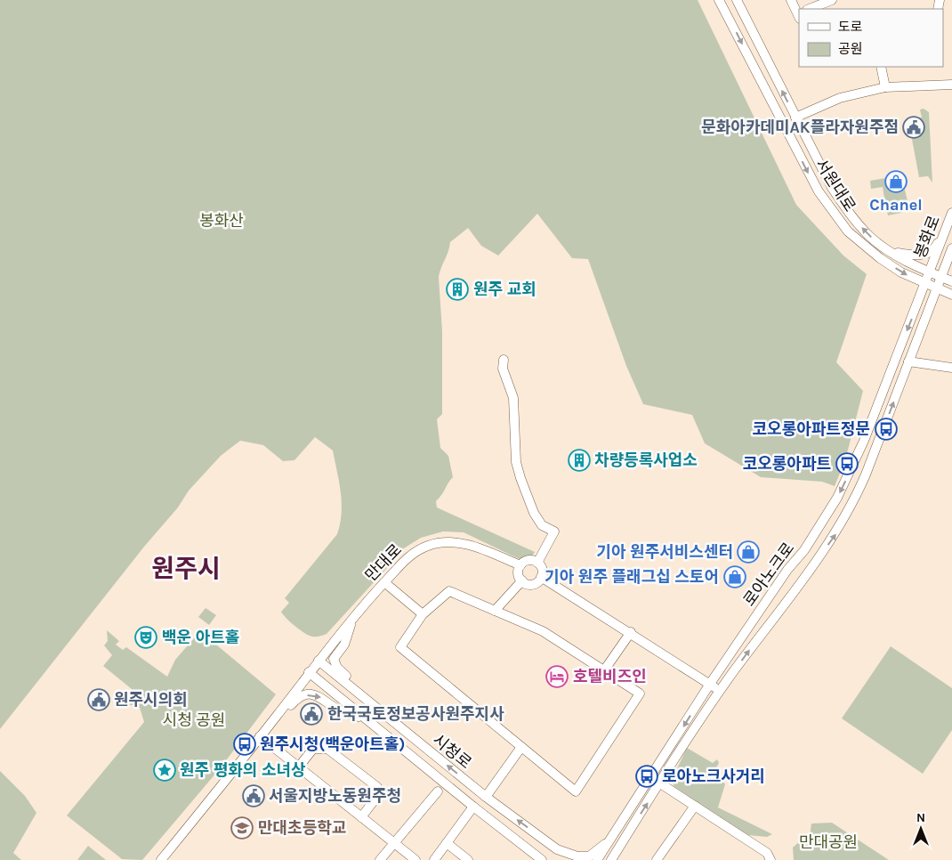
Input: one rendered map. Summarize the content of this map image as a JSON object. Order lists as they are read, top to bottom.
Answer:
{
  "streets": {
    "street": [
      "서원대로",
      "봉화로",
      "만대로",
      "로아노크로",
      "시청로"
    ]
  },
  "crossings": [
    ["서원대로", "봉화로"],
    ["서원대로", "로아노크로"],
    ["봉화로", "로아노크로"],
    ["만대로", "시청로"]
  ],
  "districts": ["원주시"],
  "parks": ["봉화산", "시청 공원", "만대공원"],
  "places": {
    "public building": [
      "문화아카데미AK플라자원주점",
      "원주시의회",
      "한국국토정보공사원주지사",
      "서울지방노동원주청"
    ],
    "shop": ["Chanel", "기아 원주서비스센터", "기아 원주 플래그십 스토어"],
    "building": ["원주 교회", "차량등록사업소"],
    "bus stop": [
      "코오롱아파트정문",
      "코오롱아파트",
      "원주시청(백운아트홀)",
      "로아노크사거리"
    ],
    "theatre": ["백운 아트홀"],
    "hotel": ["호텔비즈인"],
    "place": ["원주 평화의 소녀상"],
    "school or university": ["만대초등학교"]
  },
  "legend": ["도로", "공원"],
  "north": "top"
}
